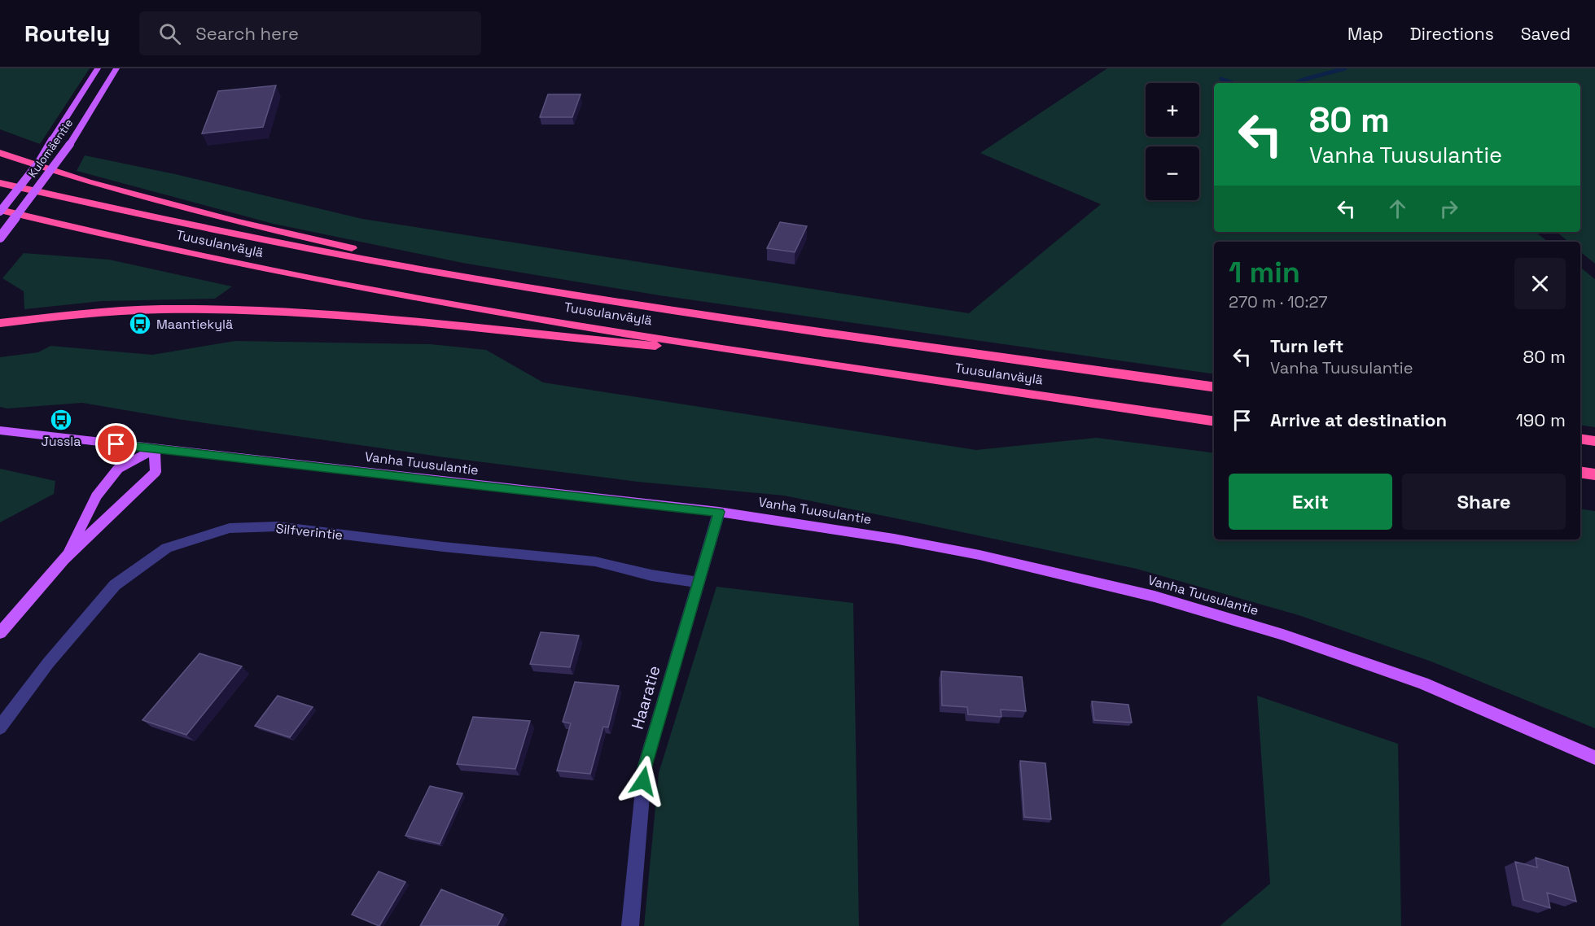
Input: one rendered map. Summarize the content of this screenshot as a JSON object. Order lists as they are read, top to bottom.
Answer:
{
  "streets": {
    "highway": ["Tuusulanväylä"],
    "main road": ["Kulomäentie", "Vanha Tuusulantie"],
    "street": ["Silfverintie", "Haaratie"]
  },
  "crossings": [
    ["Kulomäentie", "Tuusulanväylä"],
    ["Vanha Tuusulantie", "Haaratie"],
    ["Silfverintie", "Haaratie"]
  ],
  "places": {
    "bus stop": ["Maantiekylä", "Jussla"]
  },
  "page": {
    "header": "Routely",
    "search": "Search here",
    "nav": ["Map", "Directions", "Saved"],
    "map_buttons": ["+", "−"],
    "turn": ["80 m", "Vanha Tuusulantie"],
    "heading": ["1 min", "270 m · 10:27"],
    "list": [
      {
        "name": "Turn left",
        "note": "Vanha Tuusulantie",
        "value": "80 m"
      },
      {
        "name": "Arrive at destination",
        "value": "190 m"
      }
    ],
    "buttons": ["Exit", "Share"]
  }
}
